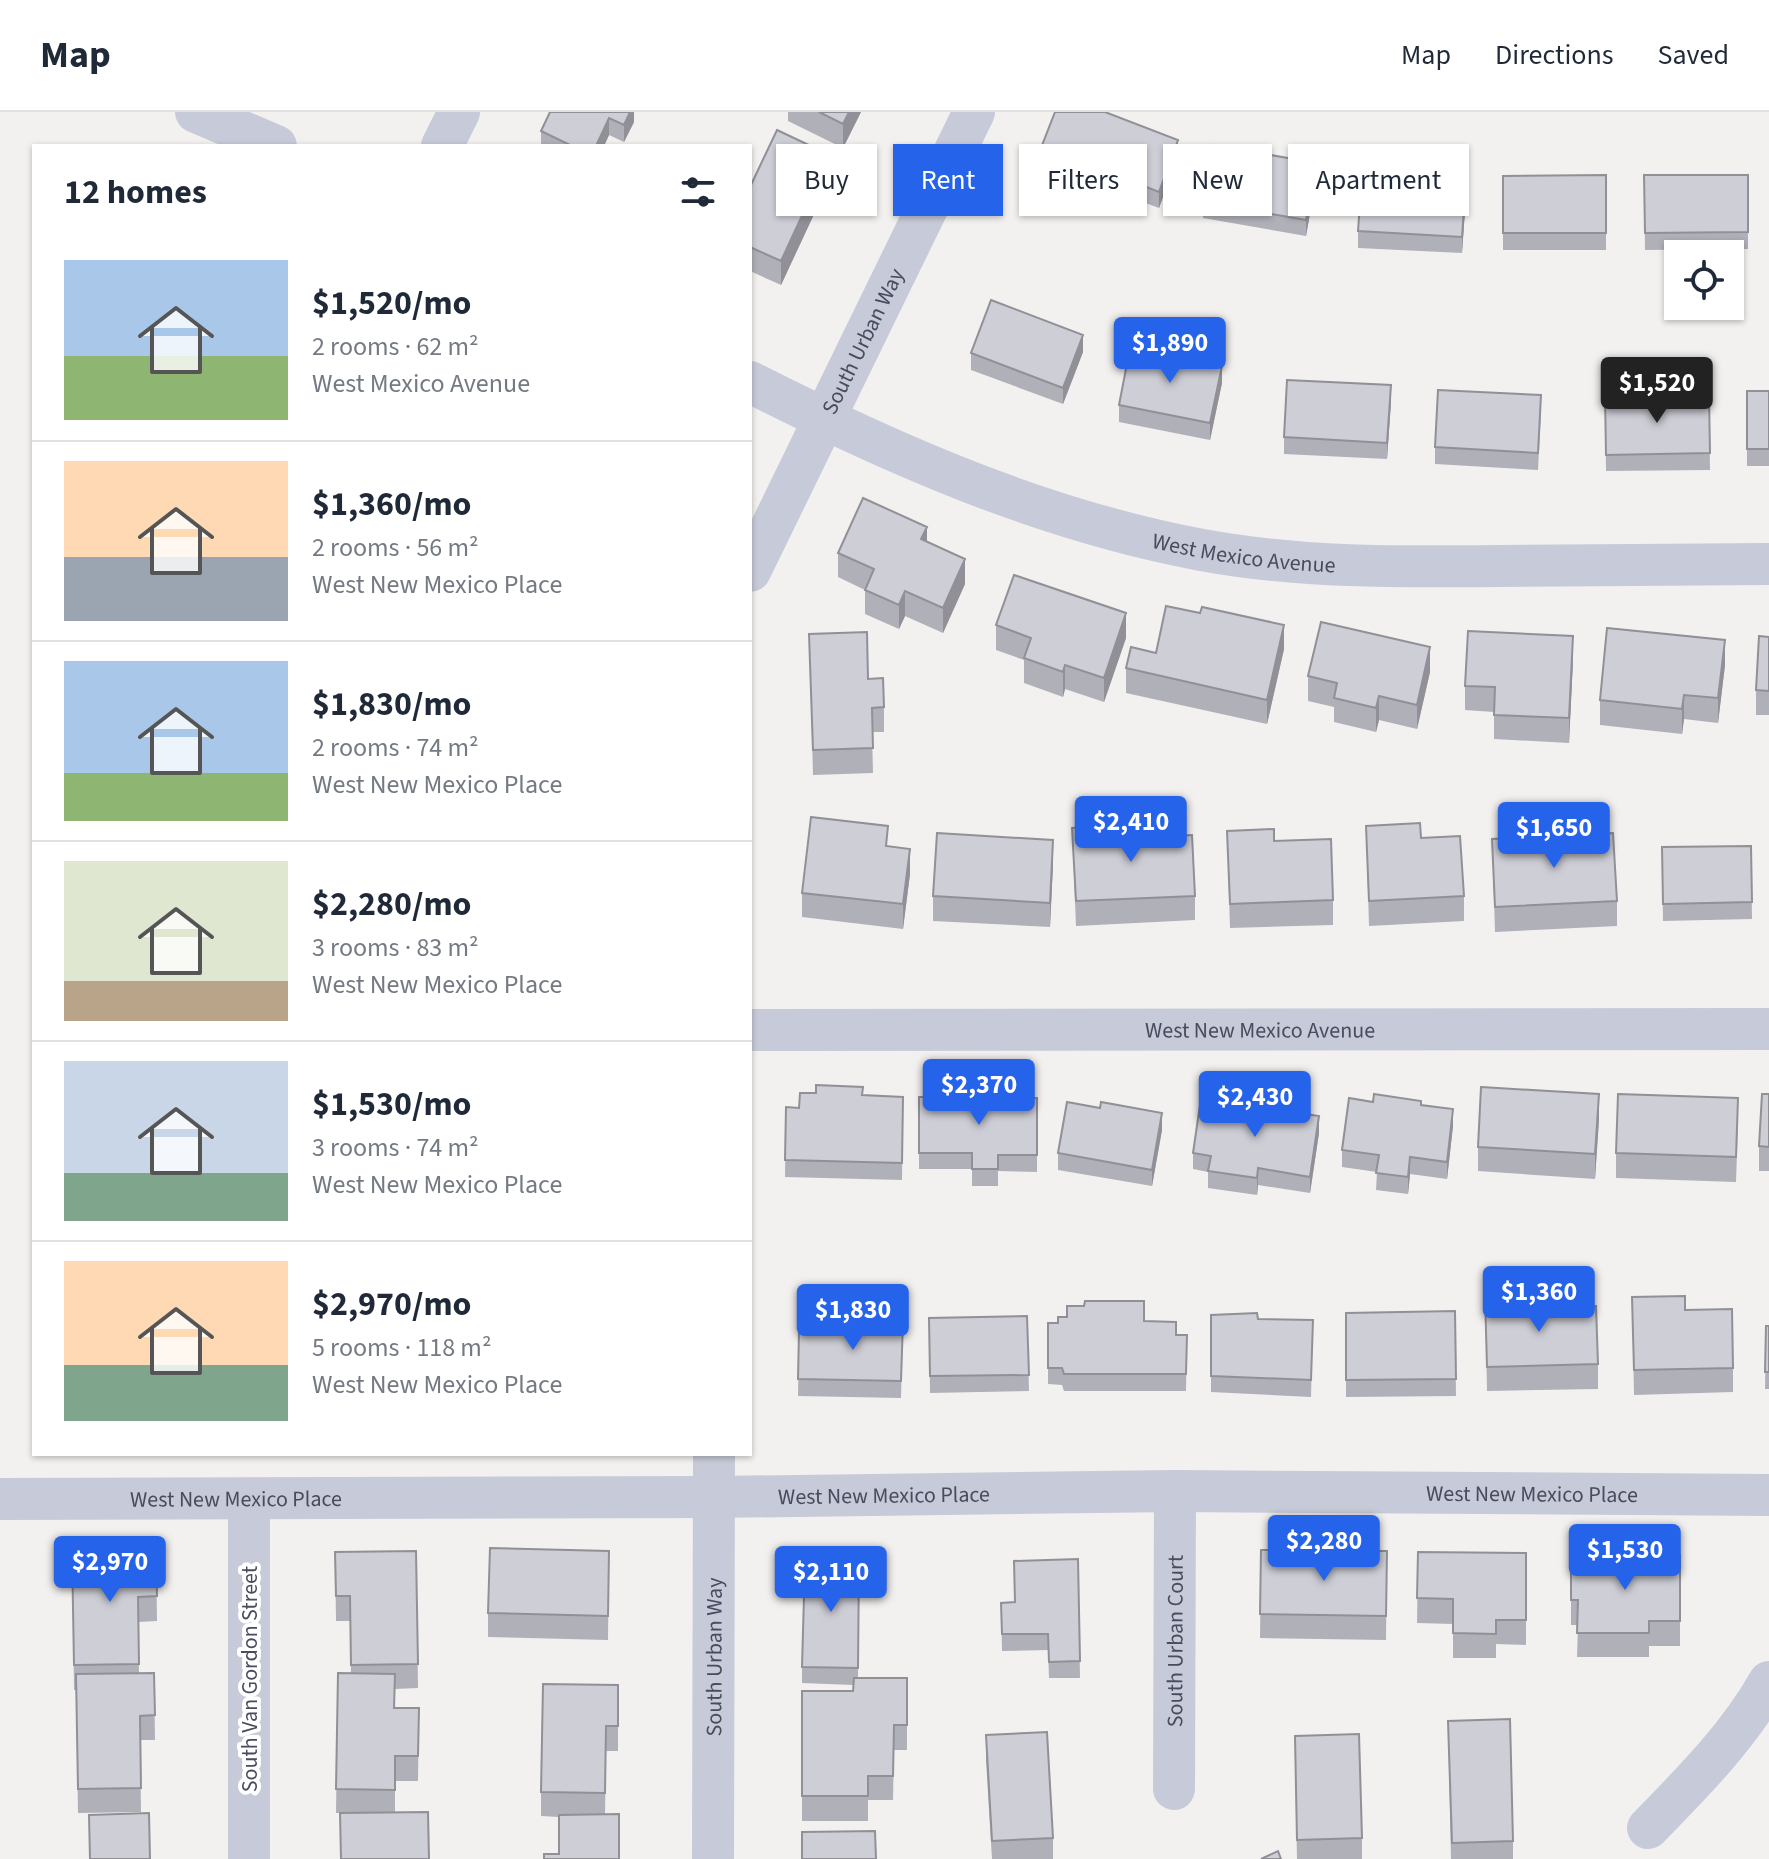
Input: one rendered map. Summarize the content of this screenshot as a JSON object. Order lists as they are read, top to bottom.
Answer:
{
  "streets": {
    "street": [
      "South Urban Way",
      "West Mexico Avenue",
      "West New Mexico Avenue",
      "West New Mexico Place",
      "South Urban Court",
      "South Van Gordon Street"
    ]
  },
  "crossings": [
    ["South Urban Way", "West Mexico Avenue"],
    ["South Urban Way", "West New Mexico Place"],
    ["West New Mexico Place", "South Urban Court"],
    ["West New Mexico Place", "South Van Gordon Street"]
  ],
  "page": {
    "header": "Map",
    "nav": ["Map", "Directions", "Saved"],
    "chip": [
      "Buy",
      "Rent",
      "Filters",
      "New",
      "Apartment"
    ],
    "heading": "12 homes",
    "list": [
      {
        "name": "$1,520/mo",
        "note": "2 rooms · 62 m² · West Mexico Avenue"
      },
      {
        "name": "$1,360/mo",
        "note": "2 rooms · 56 m² · West New Mexico Place"
      },
      {
        "name": "$1,830/mo",
        "note": "2 rooms · 74 m² · West New Mexico Place"
      },
      {
        "name": "$2,280/mo",
        "note": "3 rooms · 83 m² · West New Mexico Place"
      },
      {
        "name": "$1,530/mo",
        "note": "3 rooms · 74 m² · West New Mexico Place"
      },
      {
        "name": "$2,970/mo",
        "note": "5 rooms · 118 m² · West New Mexico Place"
      }
    ],
    "price": [
      "$1,890",
      "$1,520",
      "$2,410",
      "$1,650",
      "$2,370",
      "$2,430",
      "$1,360",
      "$1,830",
      "$2,280",
      "$1,530",
      "$2,970",
      "$2,110"
    ]
  }
}
